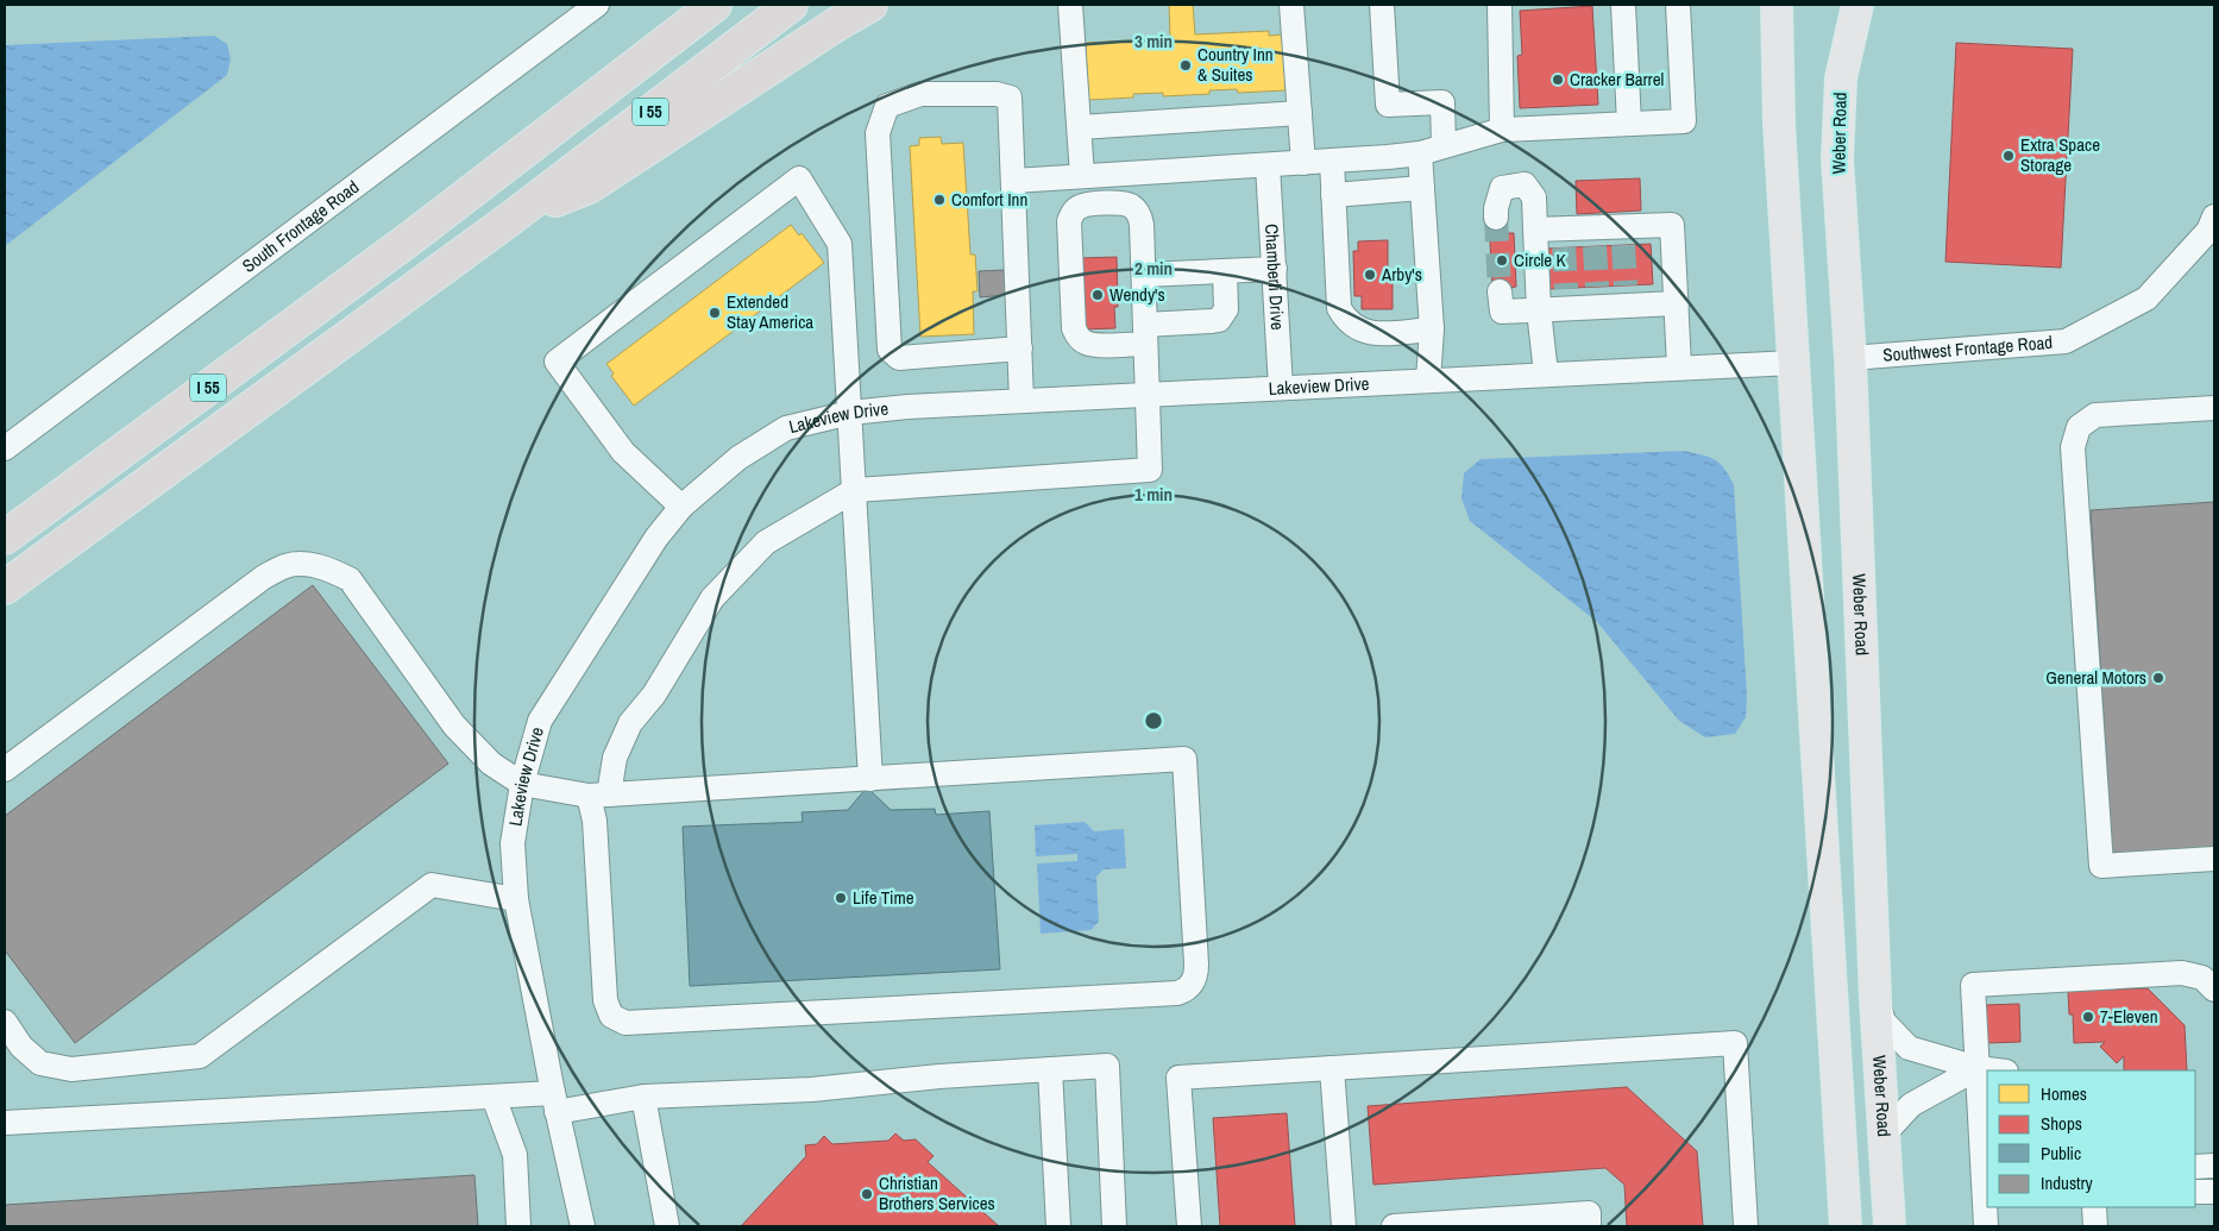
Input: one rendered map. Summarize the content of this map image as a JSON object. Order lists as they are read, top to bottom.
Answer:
{
  "streets": {
    "highway": ["I 55"],
    "main road": ["Weber Road"],
    "street": [
      "South Frontage Road",
      "Chamberli Drive",
      "Southwest Frontage Road",
      "Lakeview Drive"
    ]
  },
  "crossings": [
    ["Weber Road", "Southwest Frontage Road"],
    ["Chamberli Drive", "Lakeview Drive"]
  ],
  "places": [
    "Country Inn & Suites",
    "Cracker Barrel",
    "Extra Space Storage",
    "Comfort Inn",
    "Circle K",
    "Arby's",
    "Wendy's",
    "Extended Stay America",
    "General Motors",
    "Life Time",
    "7-Eleven",
    "Christian Brothers Services"
  ],
  "legend": [
    "Homes",
    "Shops",
    "Public",
    "Industry"
  ],
  "rings": ["3 min", "2 min", "1 min"]
}
